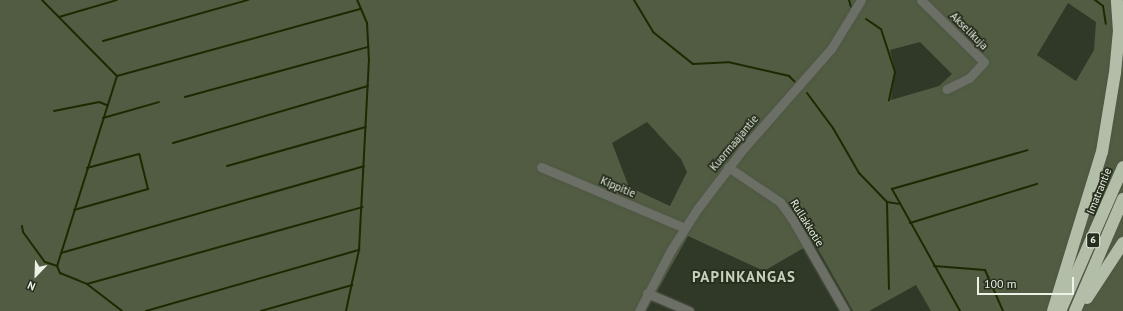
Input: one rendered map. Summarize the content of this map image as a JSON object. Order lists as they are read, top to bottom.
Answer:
{
  "streets": {
    "highway": ["Imatrantie", "6"],
    "street": [
      "Akselikuja",
      "Kuormaajantie",
      "Kippitie",
      "Rullakkotie"
    ]
  },
  "crossings": [
    ["Kuormaajantie", "Kippitie"],
    ["Kuormaajantie", "Rullakkotie"]
  ],
  "districts": ["PAPINKANGAS"],
  "scale_bar": "100 m",
  "north": "bottom left"
}
